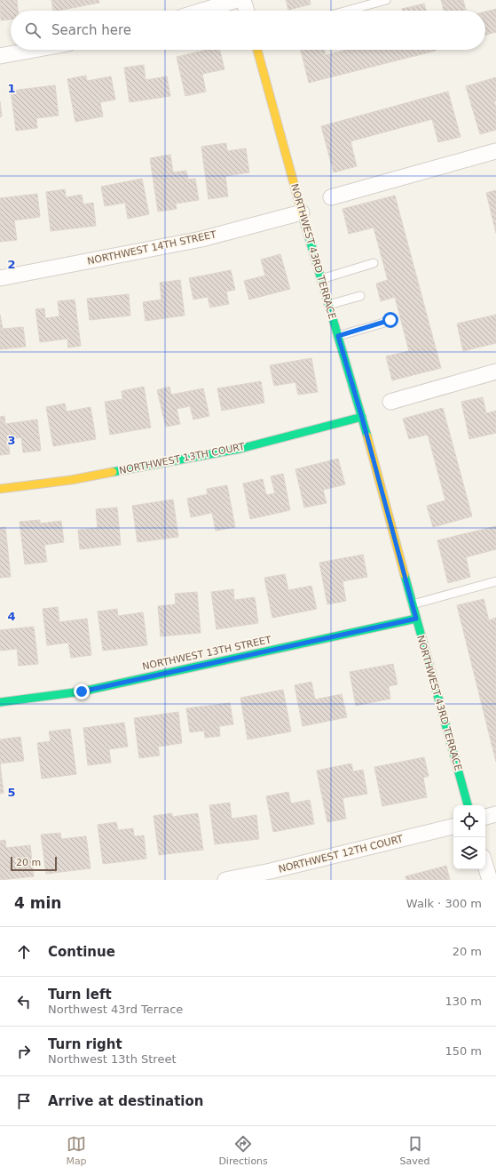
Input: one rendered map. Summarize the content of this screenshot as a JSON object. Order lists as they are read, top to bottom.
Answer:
{
  "streets": {
    "street": [
      "NORTHWEST 14TH STREET",
      "NORTHWEST 43RD TERRACE",
      "NORTHWEST 13TH COURT",
      "NORTHWEST 13TH STREET",
      "NORTHWEST 12TH COURT"
    ]
  },
  "crossings": [
    ["NORTHWEST 14TH STREET", "NORTHWEST 43RD TERRACE"],
    ["NORTHWEST 43RD TERRACE", "NORTHWEST 13TH COURT"],
    ["NORTHWEST 43RD TERRACE", "NORTHWEST 13TH STREET"]
  ],
  "scale_bar": "20 m",
  "page": {
    "search": "Search here",
    "scale": "20 m",
    "heading": ["4 min", "Walk · 300 m"],
    "list": [
      ["Continue", "20 m"],
      ["Turn left", "Northwest 43rd Terrace", "130 m"],
      ["Turn right", "Northwest 13th Street", "150 m"],
      "Arrive at destination"
    ],
    "nav": ["Map", "Directions", "Saved"]
  },
  "grid": {
    "rows": [
      "1",
      "2",
      "3",
      "4",
      "5"
    ]
  }
}
